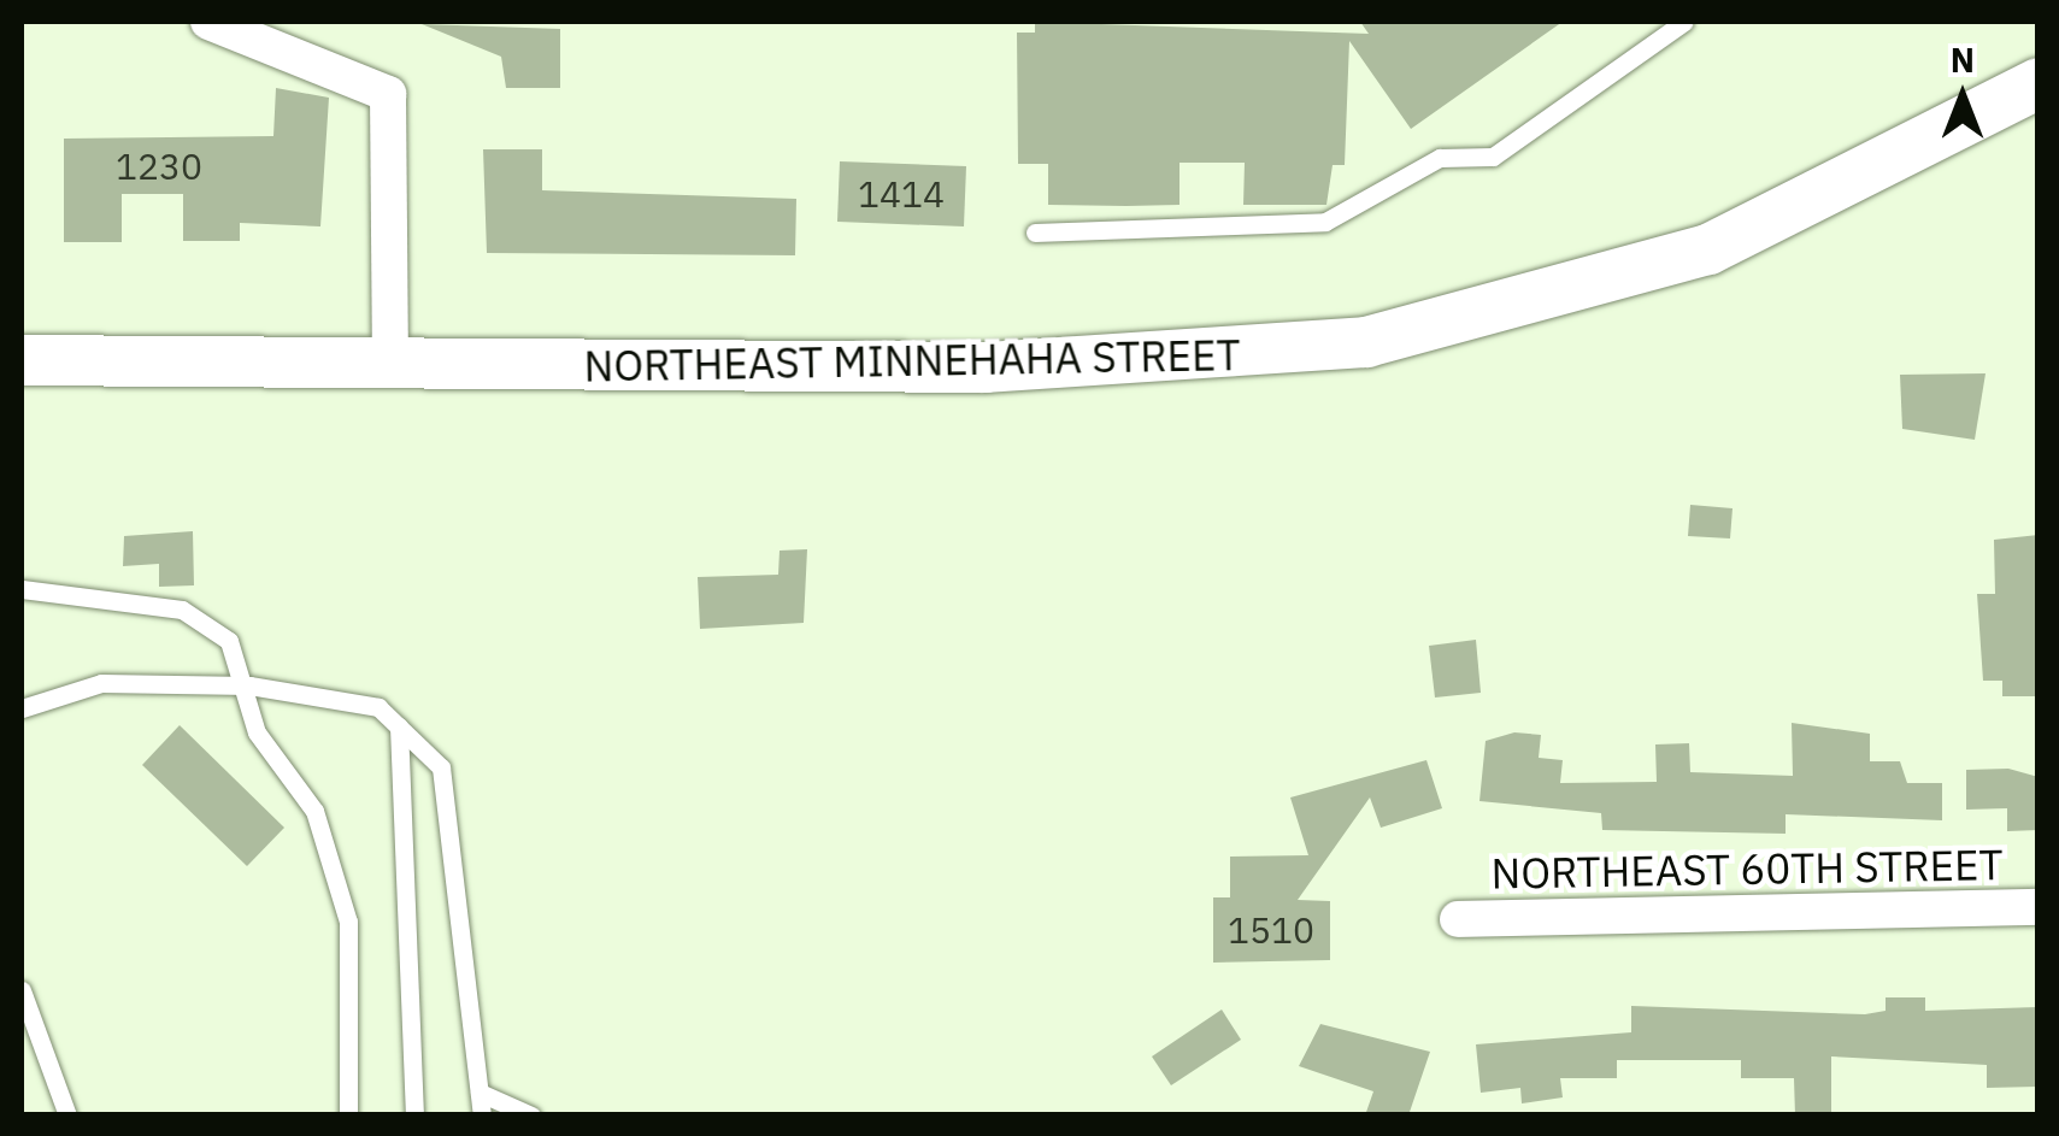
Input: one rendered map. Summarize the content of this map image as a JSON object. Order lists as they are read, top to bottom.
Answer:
{
  "streets": {
    "main road": ["NORTHEAST MINNEHAHA STREET"],
    "street": ["NORTHEAST 60TH STREET"]
  },
  "house_numbers": ["1230", "1414", "1510"],
  "north": "top"
}
